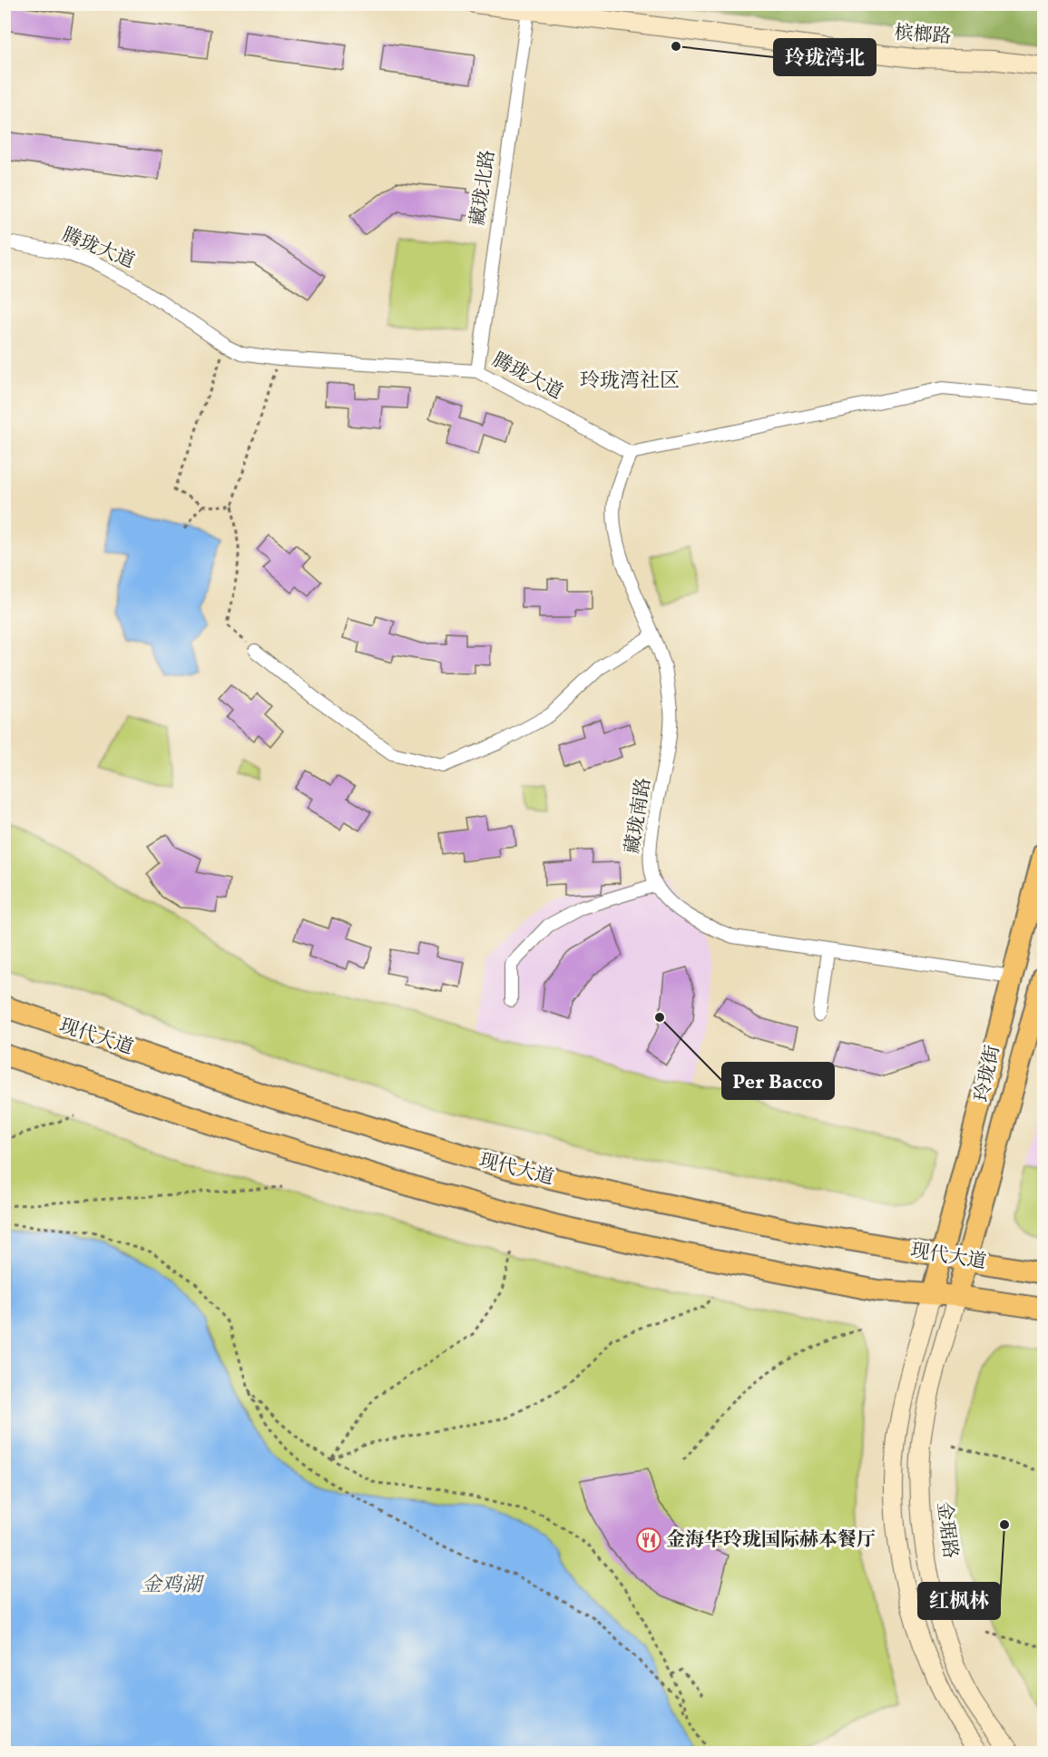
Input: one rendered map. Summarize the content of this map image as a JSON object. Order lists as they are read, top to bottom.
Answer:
{
  "streets": {
    "main road": [
      "槟榔路",
      "现代大道",
      "玲珑街",
      "金琚路"
    ],
    "street": ["藏珑北路", "腾珑大道", "藏珑南路"]
  },
  "crossings": [
    ["槟榔路", "藏珑北路"],
    ["藏珑北路", "腾珑大道"],
    ["腾珑大道", "藏珑南路"],
    ["藏珑南路", "玲珑街"],
    ["现代大道", "玲珑街"],
    ["现代大道", "金琚路"],
    ["玲珑街", "金琚路"]
  ],
  "districts": ["玲珑湾社区"],
  "water": ["金鸡湖"],
  "places": {
    "other": ["玲珑湾北", "Per Bacco", "红枫林"],
    "restaurant": ["金海华玲珑国际赫本餐厅"]
  }
}
